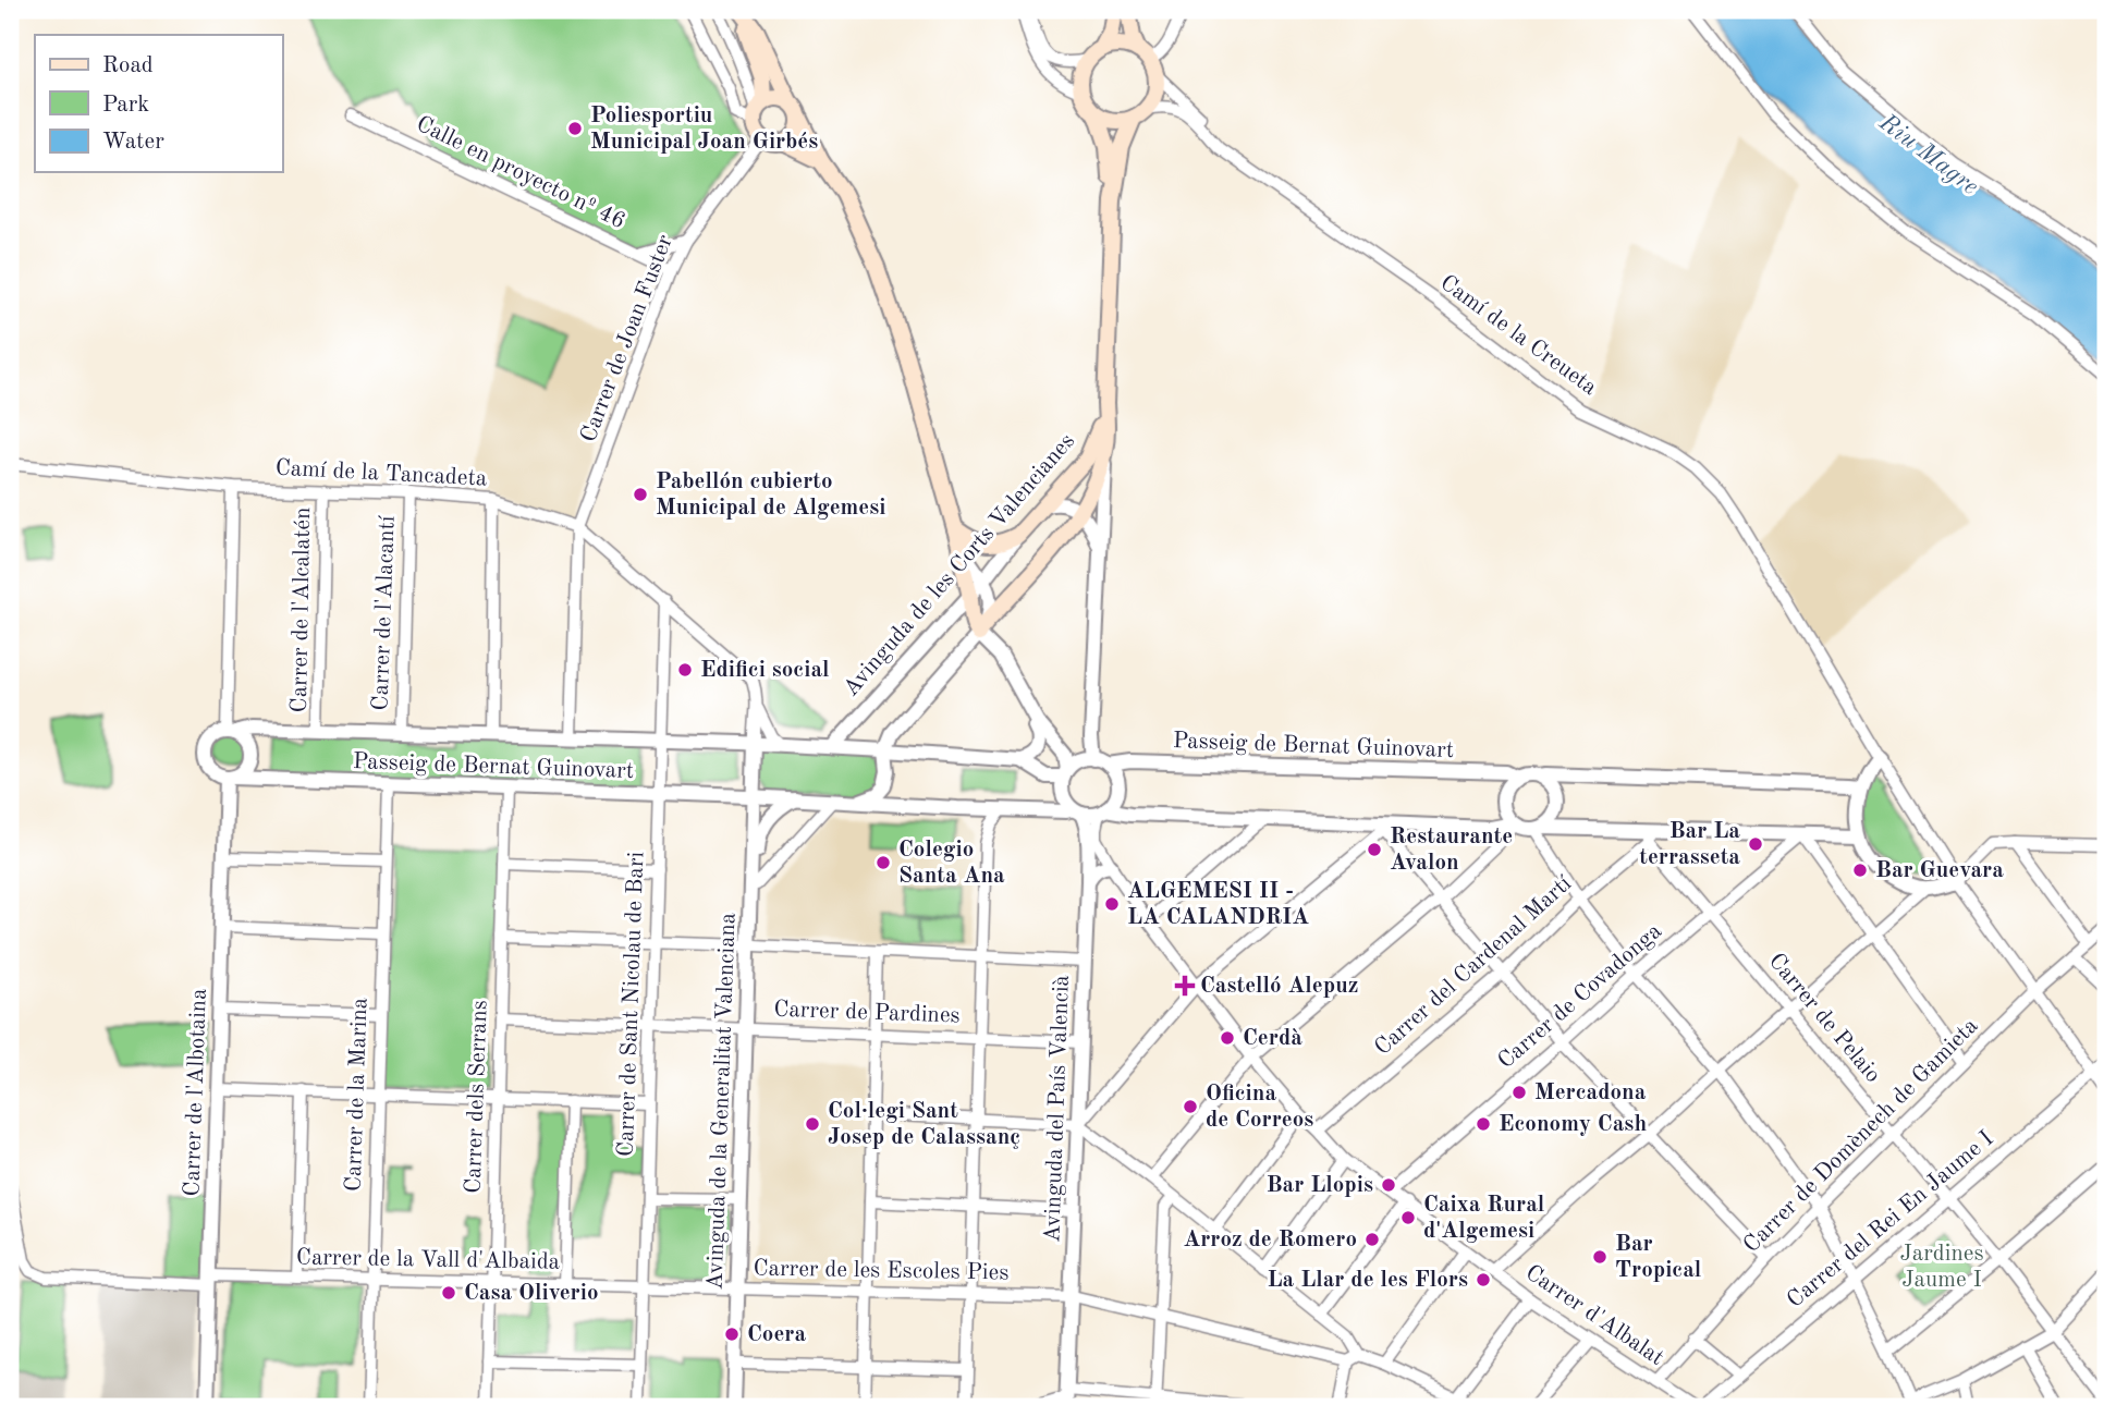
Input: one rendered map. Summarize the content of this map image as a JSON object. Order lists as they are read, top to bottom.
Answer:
{
  "streets": {
    "main road": ["Avinguda de les Corts Valencianes"],
    "street": [
      "Calle en proyecto nº 46",
      "Camí de la Creueta",
      "Carrer de Joan Fuster",
      "Camí de la Tancadeta",
      "Carrer de l'Alcalatén",
      "Carrer de l'Alacantí",
      "Passeig de Bernat Guinovart",
      "Carrer del Cardenal Martí",
      "Carrer de Covadonga",
      "Carrer de Sant Nicolau de Bari",
      "Carrer de Pardines",
      "Carrer de Pelaio",
      "Carrer de l'Albotaina",
      "Carrer de la Marina",
      "Carrer dels Serrans",
      "Avinguda de la Generalitat Valenciana",
      "Avinguda del País Valencià",
      "Carrer de Domènech de Gamieta",
      "Carrer del Rei En Jaume I",
      "Carrer de la Vall d'Albaida",
      "Carrer de les Escoles Pies",
      "Carrer d'Albalat"
    ]
  },
  "crossings": [
    ["Calle en proyecto nº 46", "Carrer de Joan Fuster"],
    ["Camí de la Creueta", "Carrer de Domènech de Gamieta"],
    ["Camí de la Creueta", "Carrer del Rei En Jaume I"],
    ["Carrer de Joan Fuster", "Camí de la Tancadeta"],
    ["Carrer de Joan Fuster", "Passeig de Bernat Guinovart"],
    ["Camí de la Tancadeta", "Carrer de l'Alcalatén"],
    ["Camí de la Tancadeta", "Carrer de l'Alacantí"],
    ["Camí de la Tancadeta", "Passeig de Bernat Guinovart"],
    ["Camí de la Tancadeta", "Carrer de Sant Nicolau de Bari"],
    ["Avinguda de les Corts Valencianes", "Passeig de Bernat Guinovart"],
    ["Carrer de l'Alcalatén", "Passeig de Bernat Guinovart"],
    ["Carrer de l'Alacantí", "Passeig de Bernat Guinovart"],
    ["Passeig de Bernat Guinovart", "Carrer de Sant Nicolau de Bari"],
    ["Passeig de Bernat Guinovart", "Carrer de l'Albotaina"],
    ["Passeig de Bernat Guinovart", "Carrer de la Marina"],
    ["Passeig de Bernat Guinovart", "Carrer dels Serrans"],
    ["Passeig de Bernat Guinovart", "Avinguda de la Generalitat Valenciana"],
    ["Passeig de Bernat Guinovart", "Avinguda del País Valencià"],
    ["Passeig de Bernat Guinovart", "Carrer d'Albalat"],
    ["Carrer del Cardenal Martí", "Carrer de Pelaio"],
    ["Carrer del Cardenal Martí", "Carrer d'Albalat"],
    ["Carrer de Covadonga", "Carrer de Pelaio"],
    ["Carrer de Covadonga", "Carrer d'Albalat"],
    ["Carrer de Sant Nicolau de Bari", "Carrer de Pardines"],
    ["Carrer de Sant Nicolau de Bari", "Carrer de la Vall d'Albaida"],
    ["Carrer de Sant Nicolau de Bari", "Carrer de les Escoles Pies"],
    ["Carrer de Pardines", "Carrer dels Serrans"],
    ["Carrer de Pardines", "Avinguda de la Generalitat Valenciana"],
    ["Carrer de Pardines", "Avinguda del País Valencià"],
    ["Carrer de Pelaio", "Carrer de Domènech de Gamieta"],
    ["Carrer de Pelaio", "Carrer del Rei En Jaume I"],
    ["Carrer de l'Albotaina", "Carrer de la Vall d'Albaida"],
    ["Carrer de la Marina", "Carrer de la Vall d'Albaida"],
    ["Carrer dels Serrans", "Carrer de la Vall d'Albaida"],
    ["Avinguda de la Generalitat Valenciana", "Carrer de les Escoles Pies"],
    ["Avinguda del País Valencià", "Carrer de les Escoles Pies"],
    ["Avinguda del País Valencià", "Carrer d'Albalat"],
    ["Carrer de Domènech de Gamieta", "Carrer d'Albalat"],
    ["Carrer de la Vall d'Albaida", "Carrer de les Escoles Pies"]
  ],
  "water": ["Riu Magre"],
  "parks": ["Jardines Jaume I"],
  "places": {
    "other": [
      "Poliesportiu Municipal Joan Girbés",
      "Pabellón cubierto Municipal de Algemesi",
      "Edifici social",
      "Bar La terrasseta",
      "Restaurante Avalon",
      "Colegio Santa Ana",
      "Bar Guevara",
      "ALGEMESI II - LA CALANDRIA",
      "Cerdà",
      "Mercadona",
      "Oficina de Correos",
      "Col·legi Sant Josep de Calassanç",
      "Economy Cash",
      "Bar Llopis",
      "Caixa Rural d'Algemesi",
      "Arroz de Romero",
      "Bar Tropical",
      "La Llar de les Flors",
      "Casa Oliverio",
      "Coera"
    ],
    "health": ["Castelló Alepuz"]
  },
  "legend": ["Road", "Park", "Water"]
}
